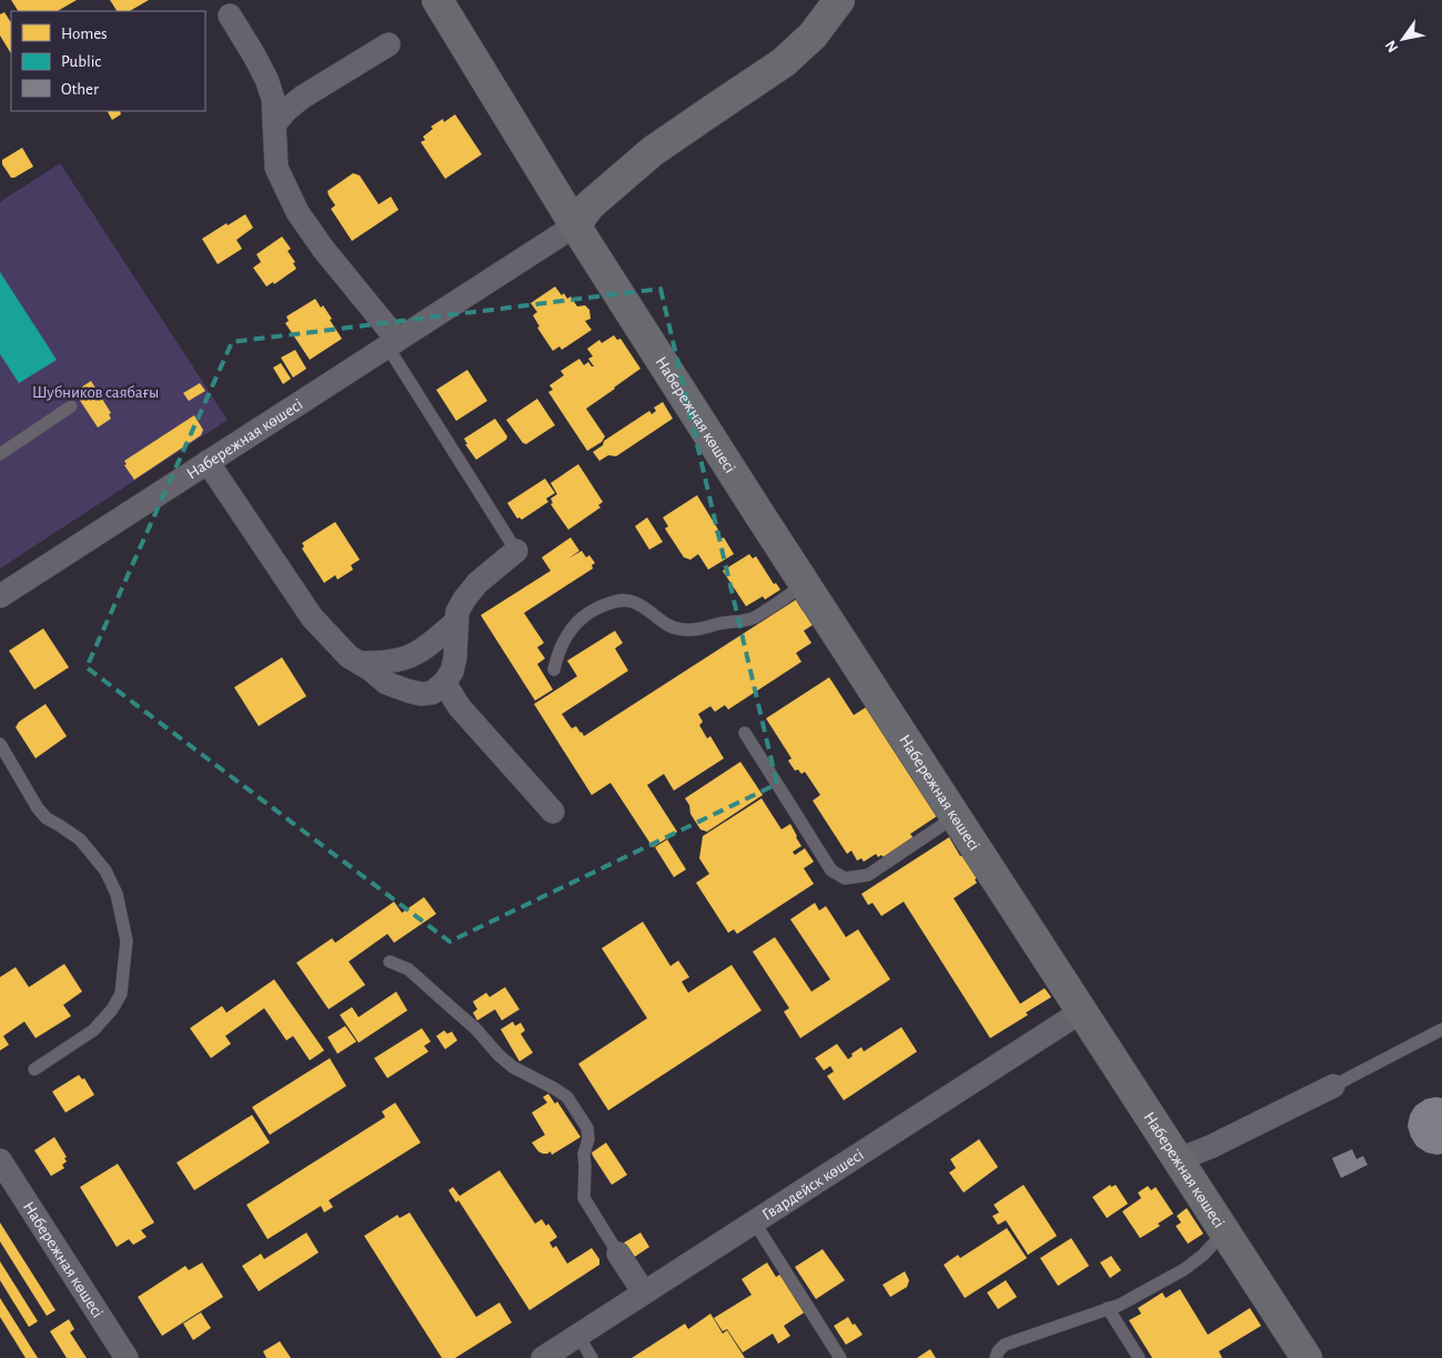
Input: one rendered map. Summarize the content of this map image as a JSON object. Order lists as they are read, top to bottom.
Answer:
{
  "streets": {
    "street": ["Набережная көшесі", "Гвардейск көшесі"]
  },
  "crossings": [
    ["Набережная көшесі", "Гвардейск көшесі"]
  ],
  "parks": ["Шубников саябағы"],
  "legend": ["Homes", "Public", "Other"],
  "north": "bottom left"
}
